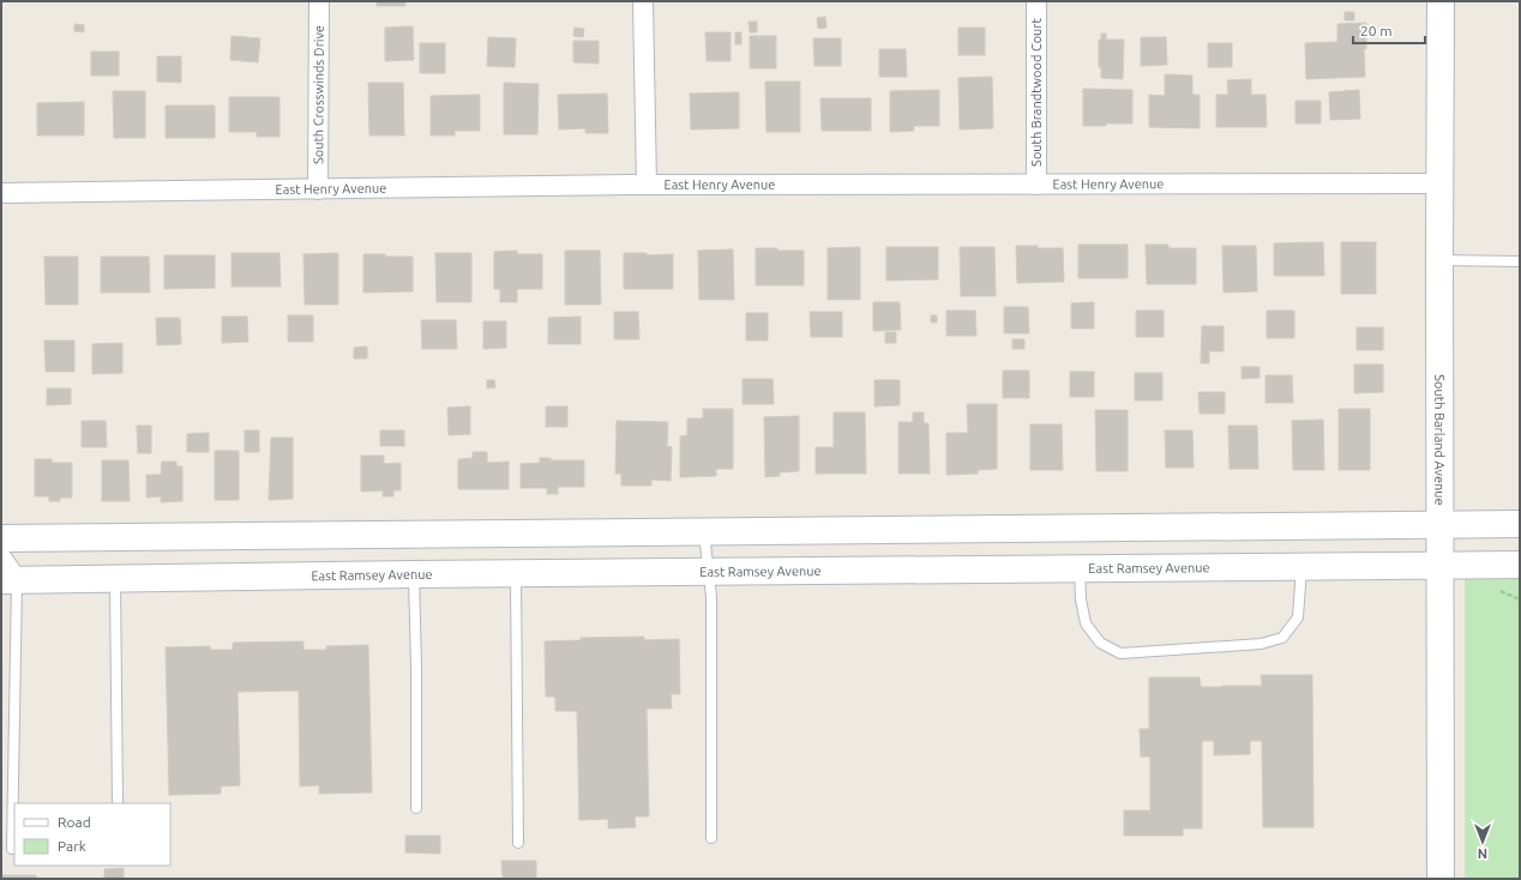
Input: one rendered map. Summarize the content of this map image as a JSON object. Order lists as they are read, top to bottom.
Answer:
{
  "streets": {
    "street": [
      "South Brandtwood Court",
      "South Crosswinds Drive",
      "East Henry Avenue",
      "South Barland Avenue",
      "East Ramsey Avenue"
    ]
  },
  "crossings": [
    ["South Brandtwood Court", "East Henry Avenue"],
    ["South Crosswinds Drive", "East Henry Avenue"],
    ["East Henry Avenue", "South Barland Avenue"],
    ["South Barland Avenue", "East Ramsey Avenue"]
  ],
  "legend": ["Road", "Park"],
  "scale_bar": "20 m",
  "north": "bottom"
}
